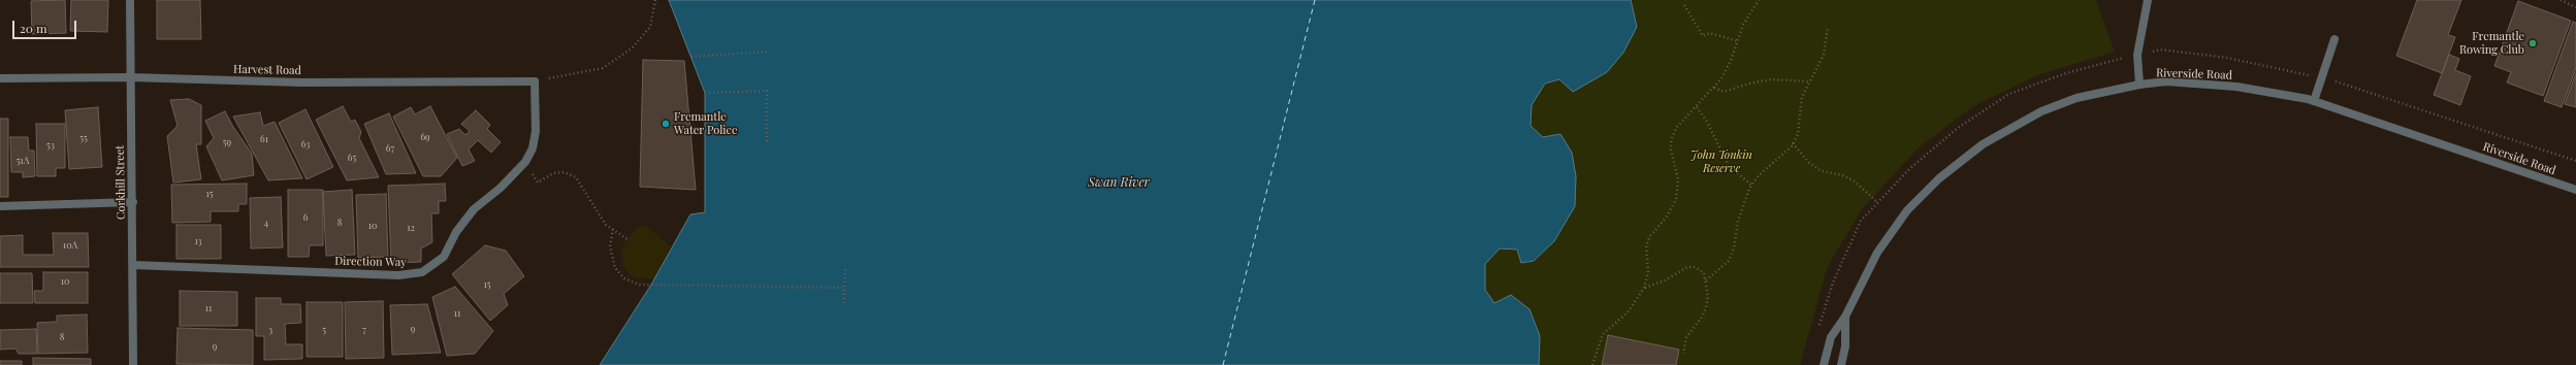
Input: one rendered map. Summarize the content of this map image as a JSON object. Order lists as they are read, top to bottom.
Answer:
{
  "streets": {
    "street": [
      "Harvest Road",
      "Riverside Road",
      "Corkhill Street",
      "Direction Way"
    ]
  },
  "crossings": [
    ["Harvest Road", "Corkhill Street"],
    ["Harvest Road", "Direction Way"],
    ["Corkhill Street", "Direction Way"]
  ],
  "water": ["Swan River"],
  "parks": ["John Tonkin Reserve"],
  "places": ["Fremantle Rowing Club", "Fremantle Water Police"],
  "house_numbers": [
    "69",
    "55",
    "61",
    "59",
    "63",
    "53",
    "67",
    "65",
    "51A",
    "15",
    "6",
    "4",
    "8",
    "10",
    "12",
    "13",
    "10A",
    "10",
    "15",
    "11",
    "11",
    "9",
    "3",
    "5",
    "7",
    "8",
    "9"
  ],
  "scale_bar": "20 m"
}
